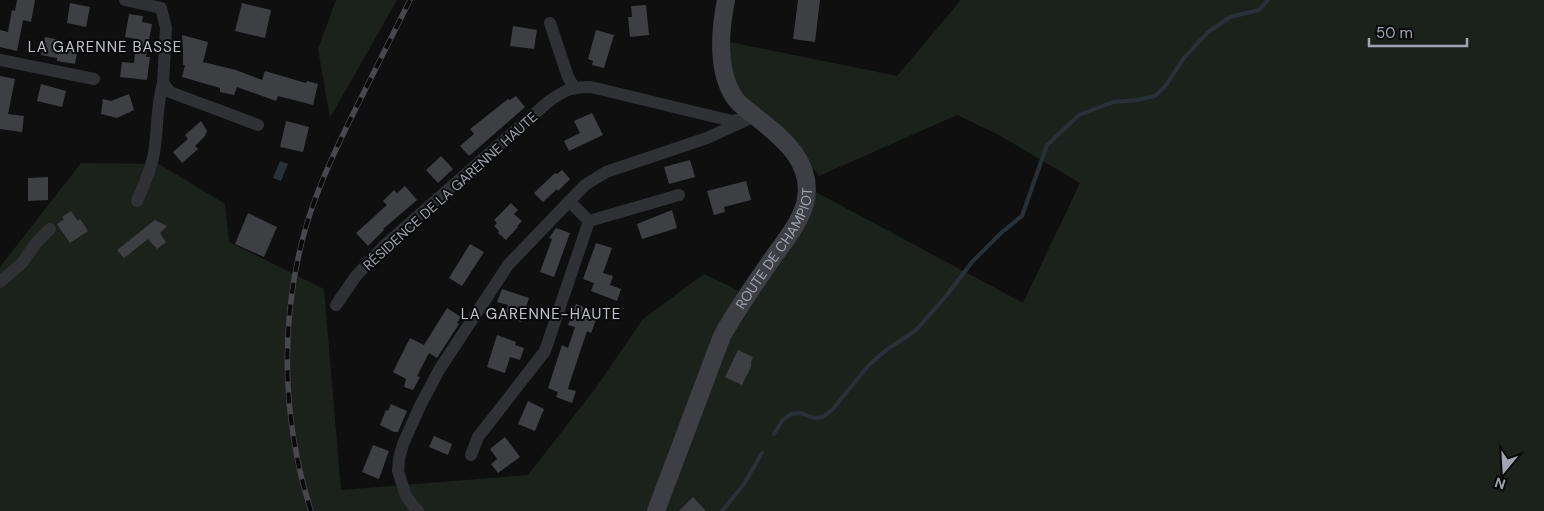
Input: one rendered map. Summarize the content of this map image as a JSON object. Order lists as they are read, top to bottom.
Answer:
{
  "streets": {
    "street": ["RÉSIDENCE DE LA GARENNE HAUTE", "ROUTE DE CHAMPIOT"]
  },
  "districts": ["LA GARENNE BASSE", "LA GARENNE-HAUTE"],
  "scale_bar": "50 m",
  "north": "bottom"
}
